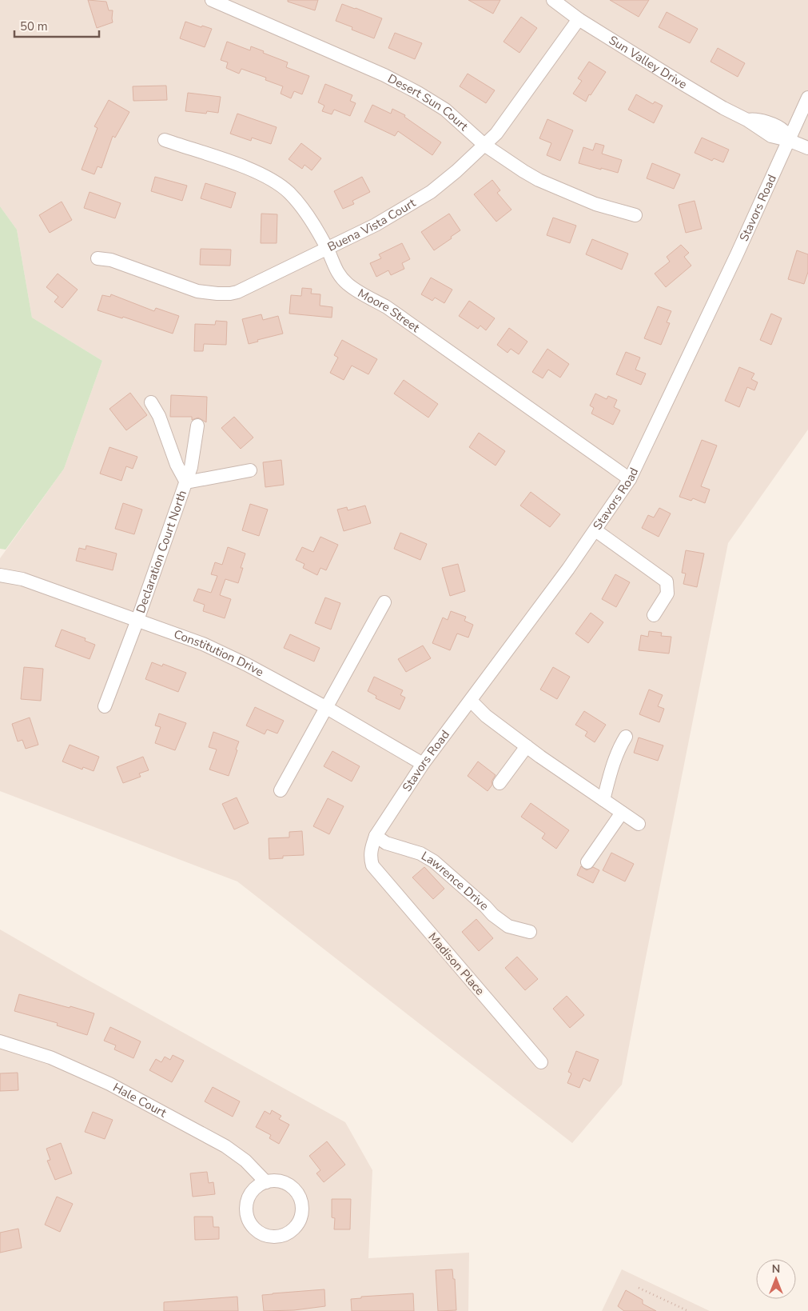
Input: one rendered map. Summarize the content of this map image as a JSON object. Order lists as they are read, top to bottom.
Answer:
{
  "streets": {
    "street": [
      "Sun Valley Drive",
      "Desert Sun Court",
      "Stavors Road",
      "Buena Vista Court",
      "Moore Street",
      "Declaration Court North",
      "Constitution Drive",
      "Lawrence Drive",
      "Madison Place",
      "Hale Court"
    ]
  },
  "crossings": [
    ["Sun Valley Drive", "Stavors Road"],
    ["Sun Valley Drive", "Buena Vista Court"],
    ["Desert Sun Court", "Buena Vista Court"],
    ["Stavors Road", "Moore Street"],
    ["Stavors Road", "Constitution Drive"],
    ["Stavors Road", "Lawrence Drive"],
    ["Stavors Road", "Madison Place"],
    ["Buena Vista Court", "Moore Street"],
    ["Declaration Court North", "Constitution Drive"]
  ],
  "scale_bar": "50 m",
  "north": "top"
}
